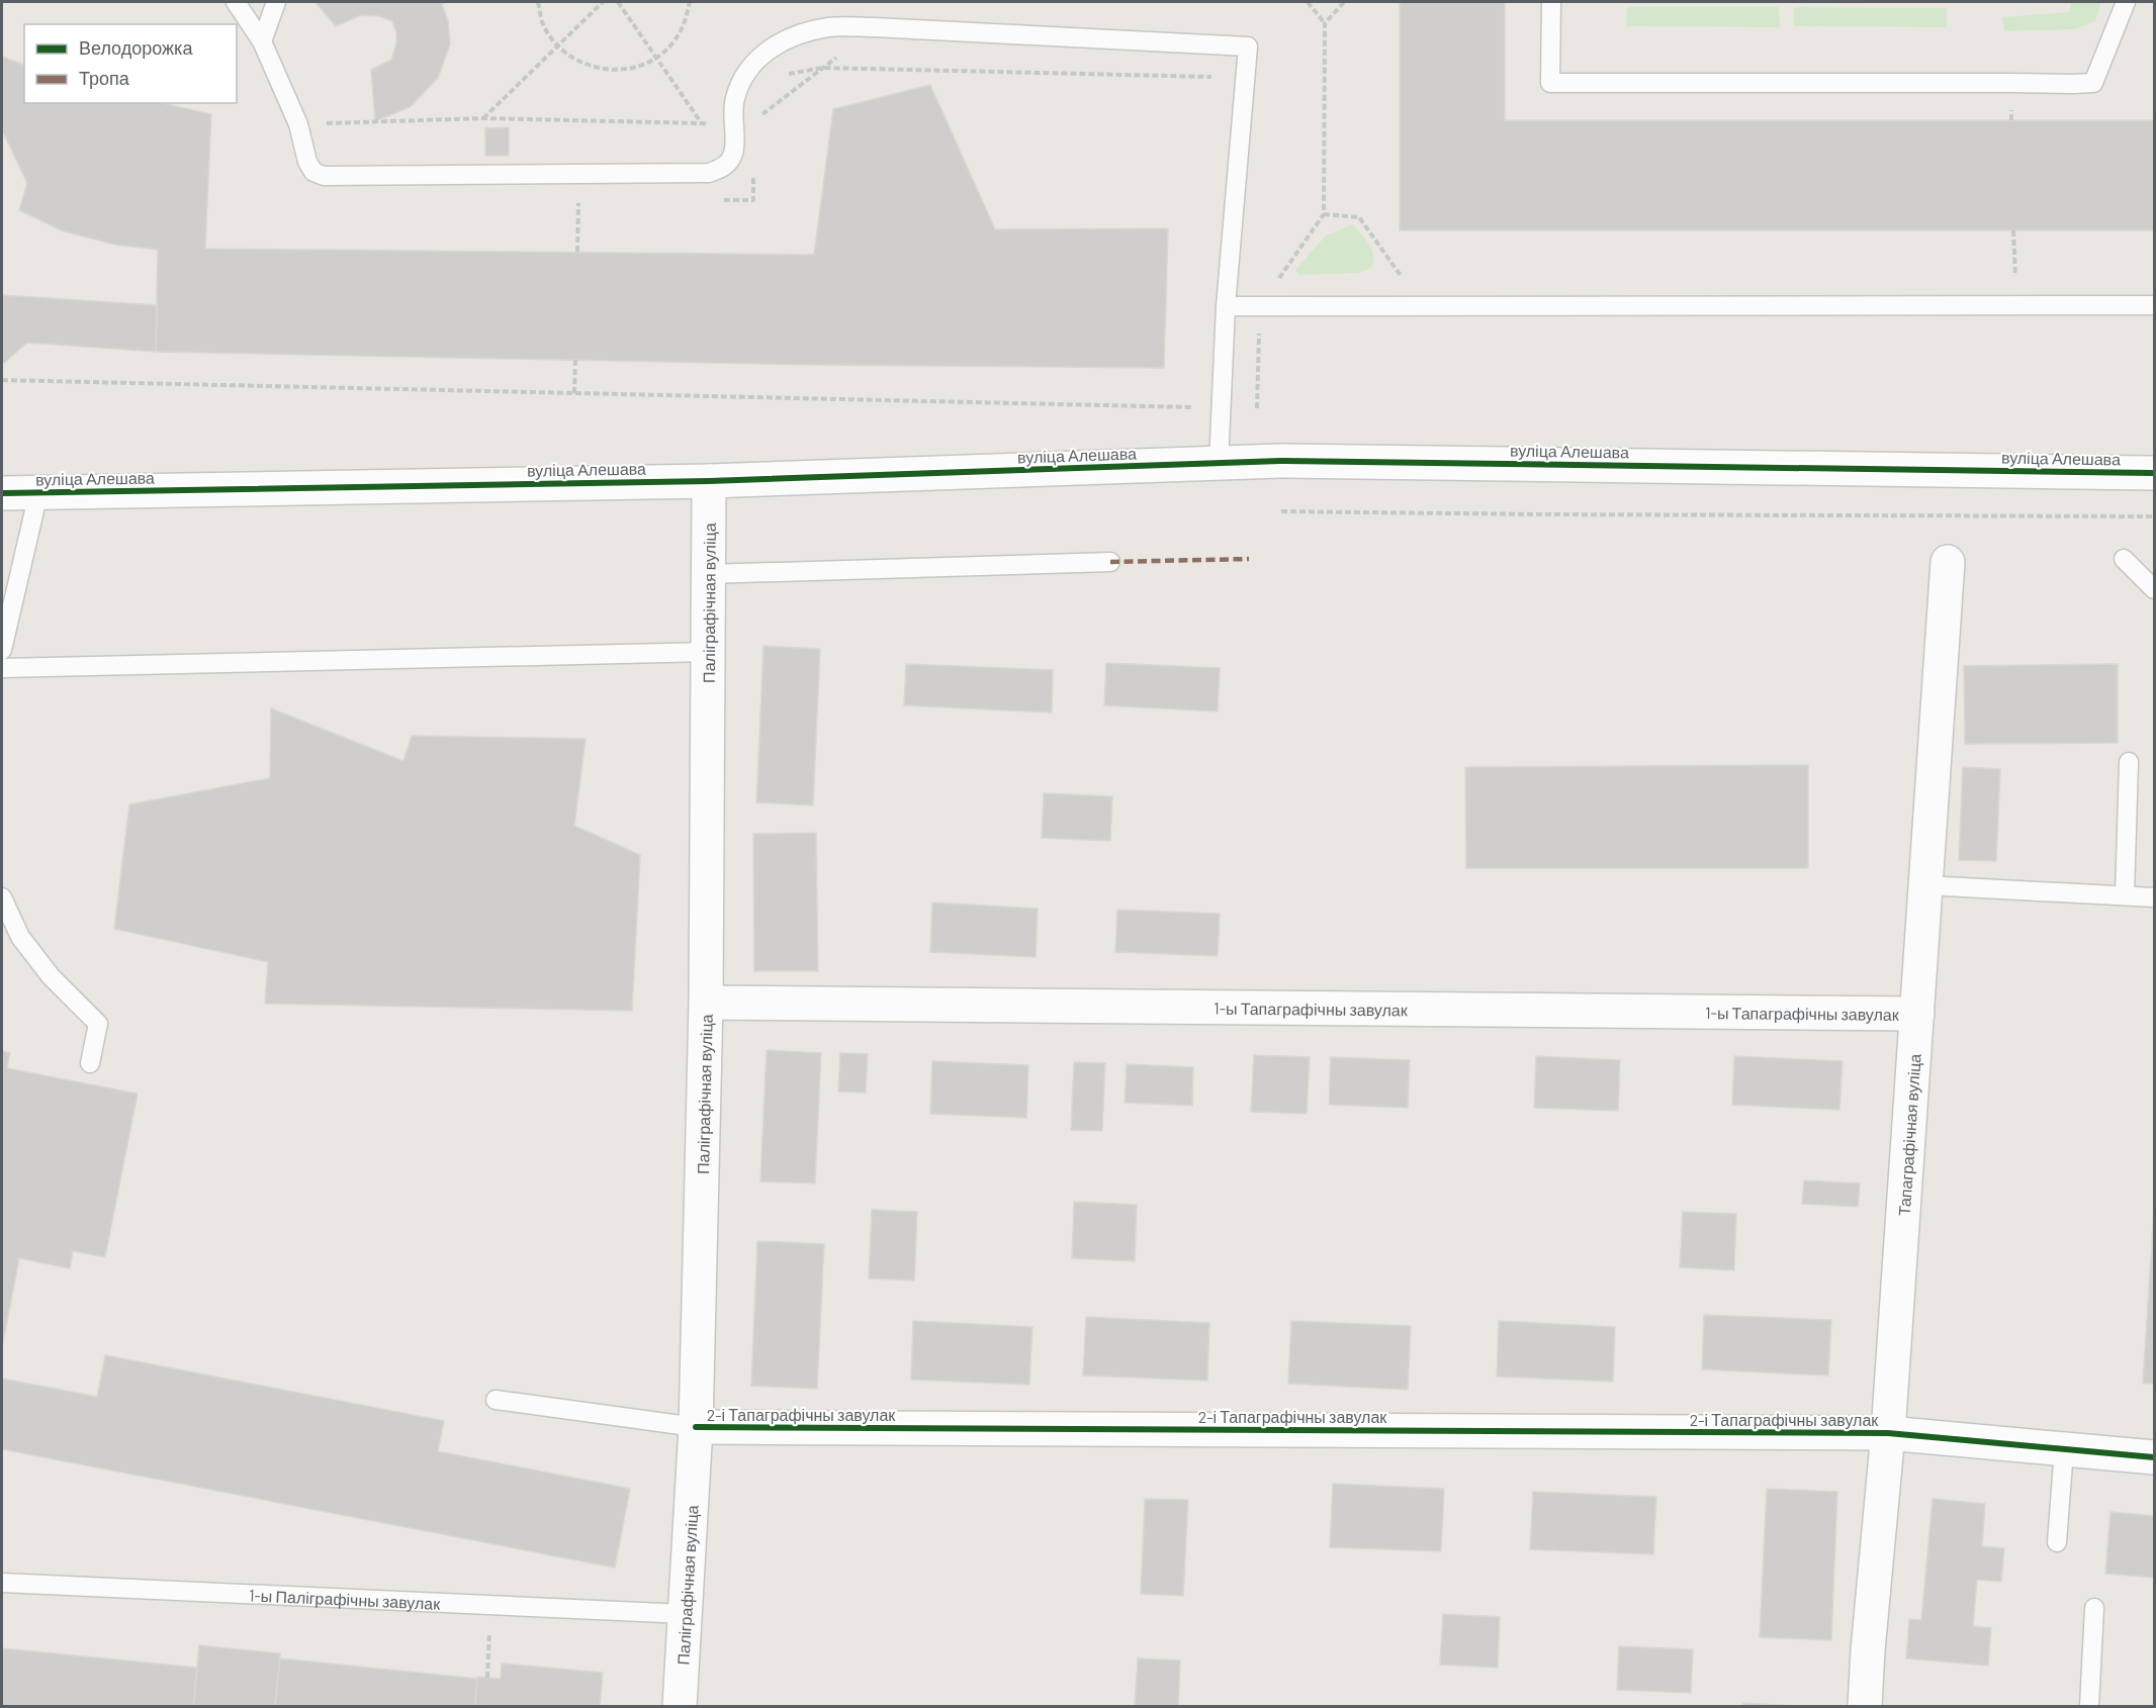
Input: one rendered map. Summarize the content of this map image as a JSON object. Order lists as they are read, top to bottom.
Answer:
{
  "streets": {
    "street": [
      "вуліца Алешава",
      "Паліграфічная вуліца",
      "1-ы Тапаграфічны завулак",
      "Тапаграфічная вуліца",
      "2-і Тапаграфічны завулак"
    ],
    "lane": ["1-ы Паліграфічны завулак"]
  },
  "crossings": [
    ["вуліца Алешава", "Паліграфічная вуліца"],
    ["Паліграфічная вуліца", "1-ы Тапаграфічны завулак"],
    ["Паліграфічная вуліца", "2-і Тапаграфічны завулак"],
    ["Паліграфічная вуліца", "1-ы Паліграфічны завулак"],
    ["1-ы Тапаграфічны завулак", "Тапаграфічная вуліца"],
    ["Тапаграфічная вуліца", "2-і Тапаграфічны завулак"]
  ],
  "legend": ["Велодорожка", "Тропа"]
}
